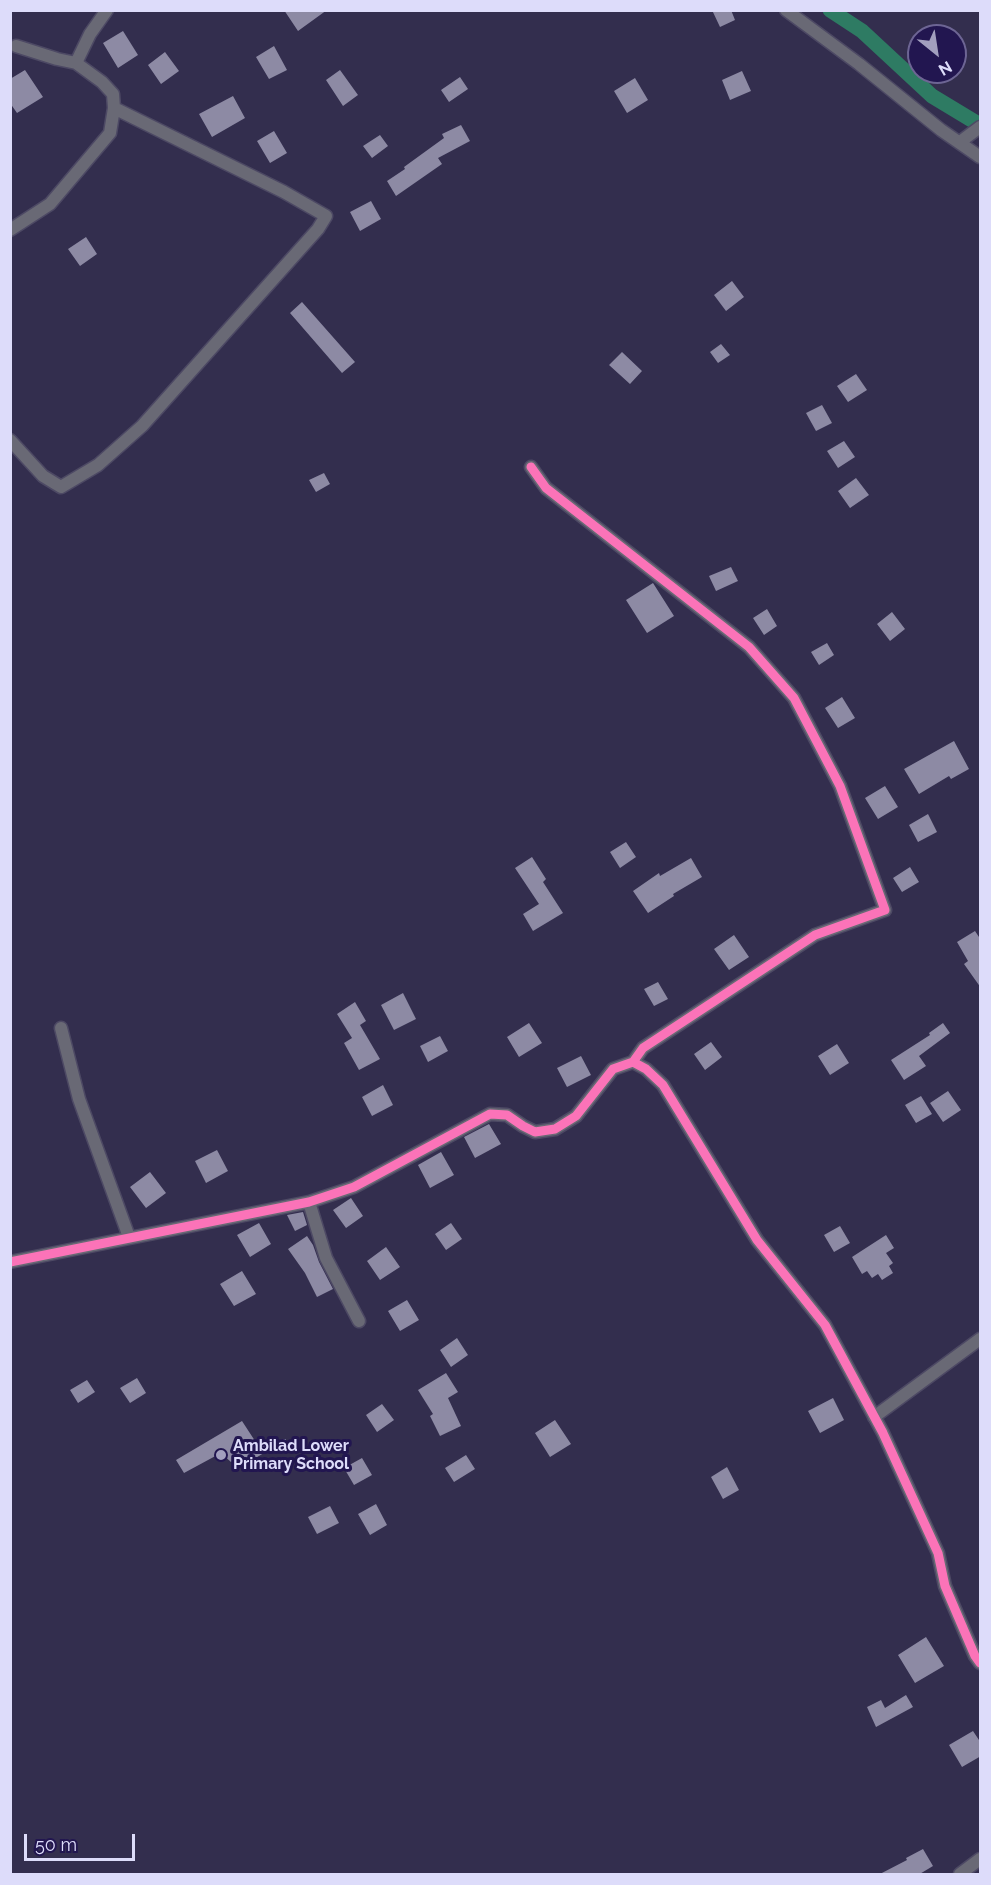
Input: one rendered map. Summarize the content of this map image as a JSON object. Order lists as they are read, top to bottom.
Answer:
{
  "places": ["Ambilad Lower Primary School"],
  "scale_bar": "50 m",
  "north": "bottom right"
}
